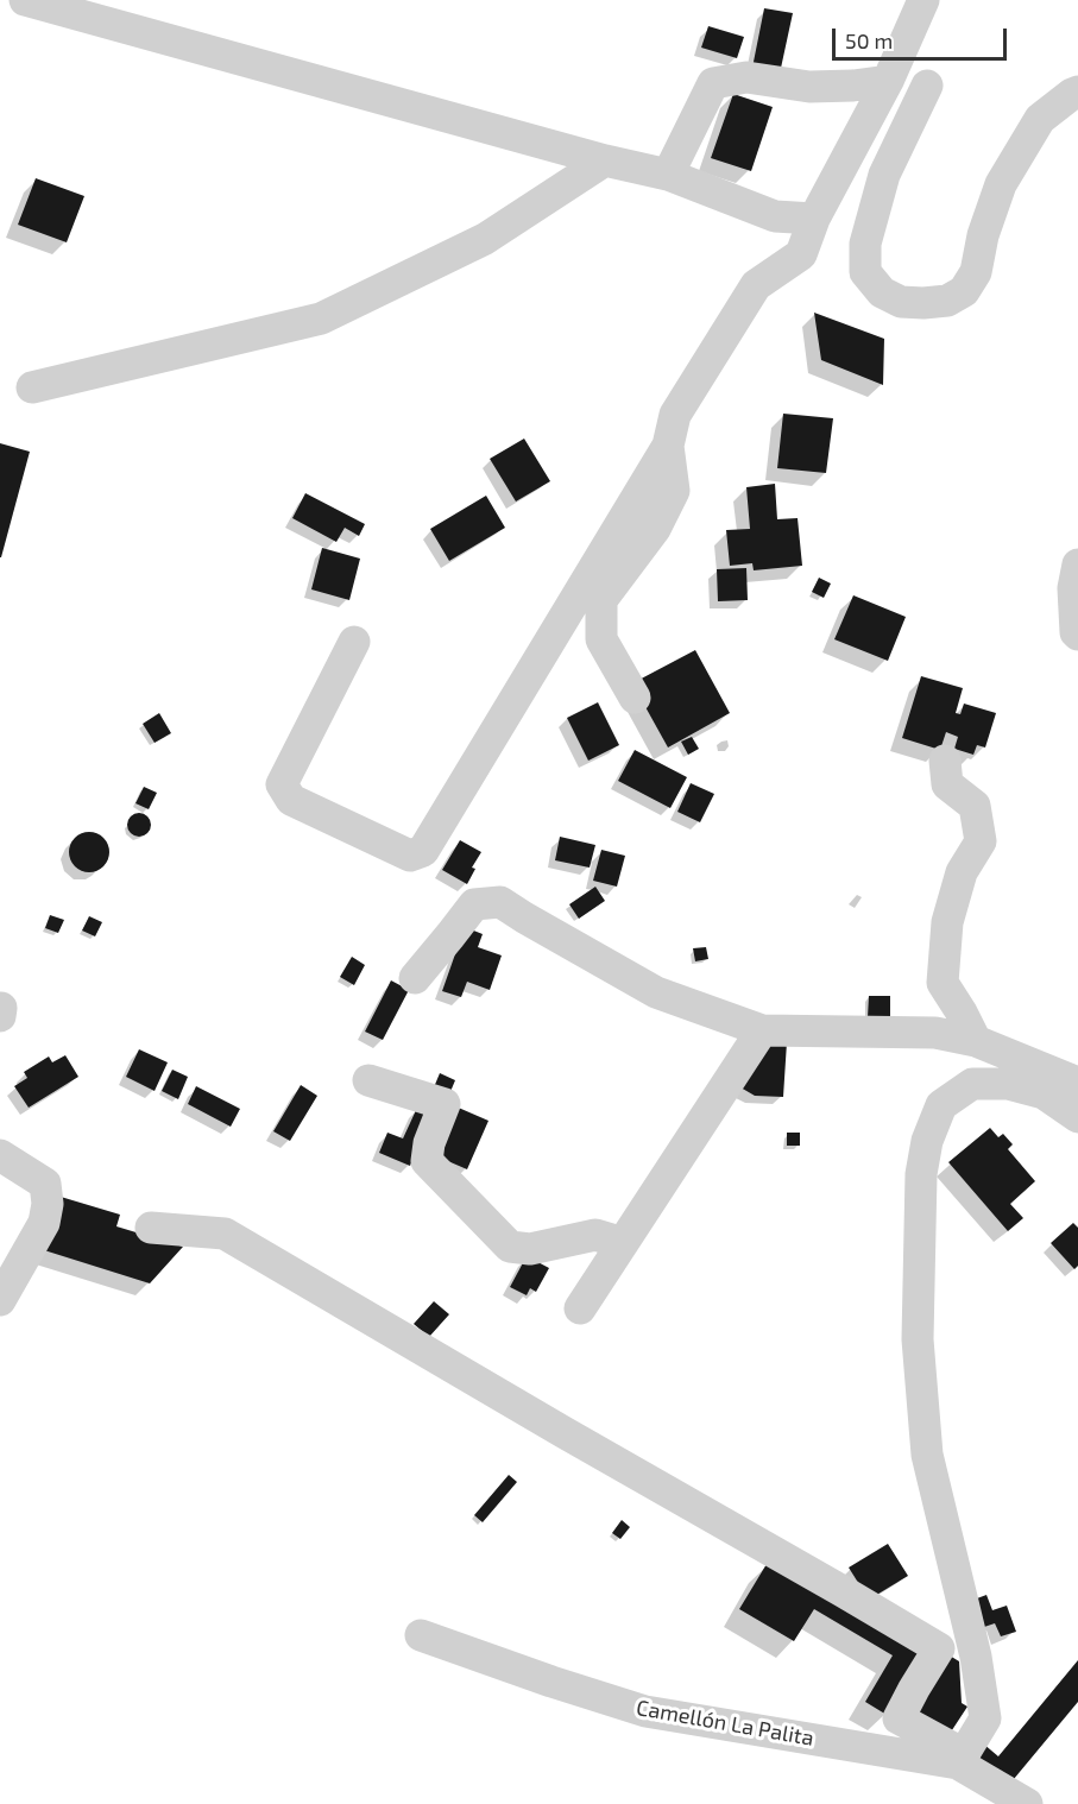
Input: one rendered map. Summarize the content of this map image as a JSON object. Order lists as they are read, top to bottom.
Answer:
{
  "streets": {
    "street": ["Camellón La Palita"]
  },
  "scale_bar": "50 m"
}
